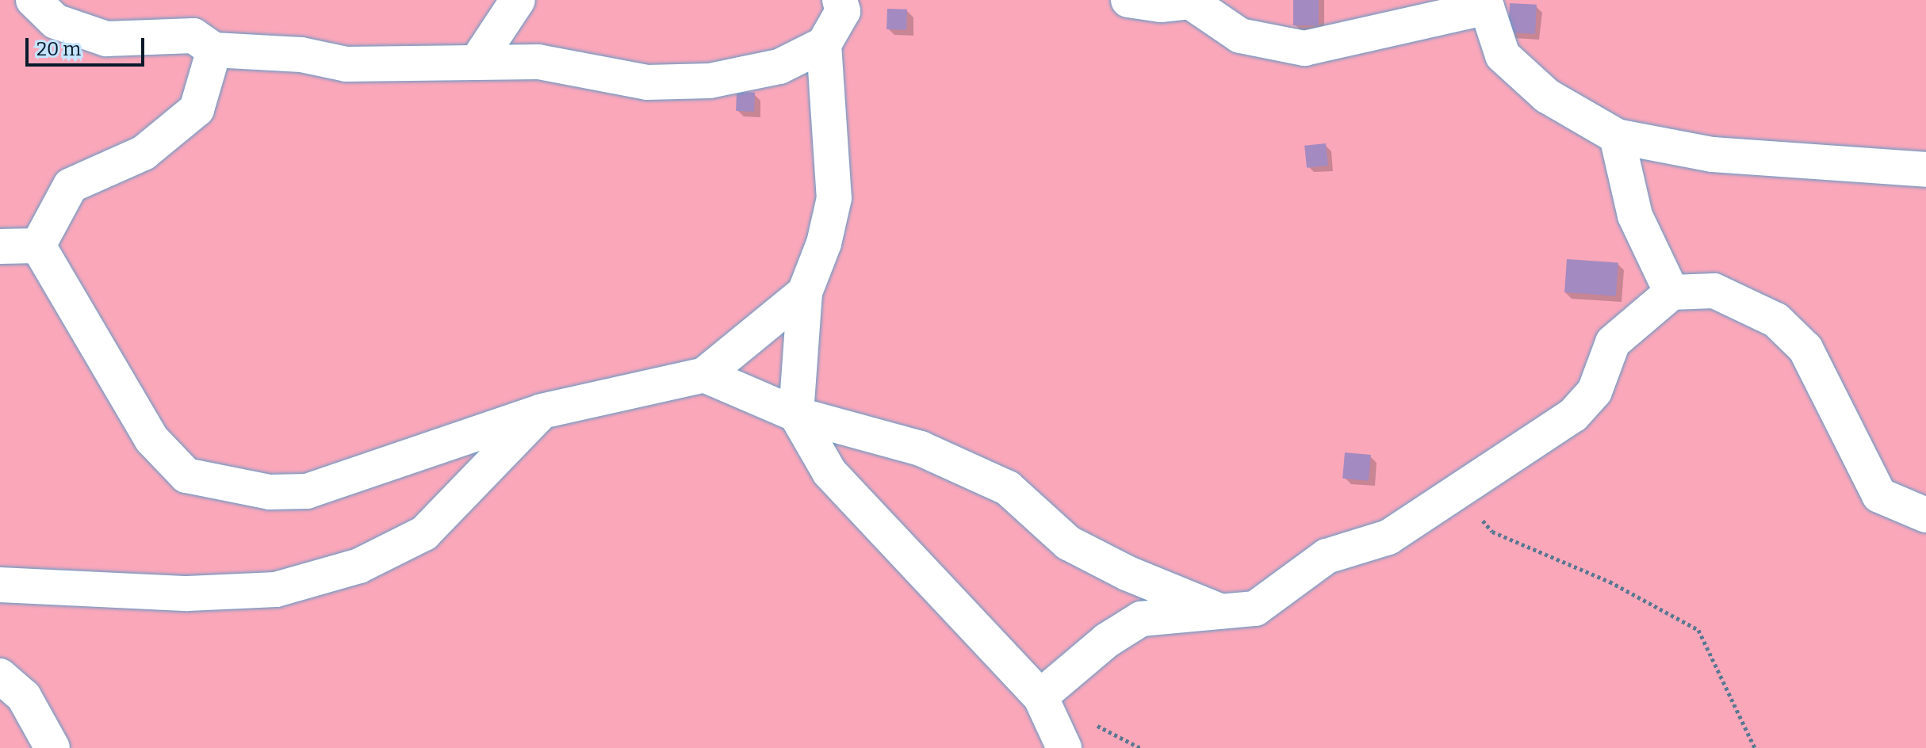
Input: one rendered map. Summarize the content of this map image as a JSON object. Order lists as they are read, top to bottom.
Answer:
{
  "scale_bar": "20 m"
}
